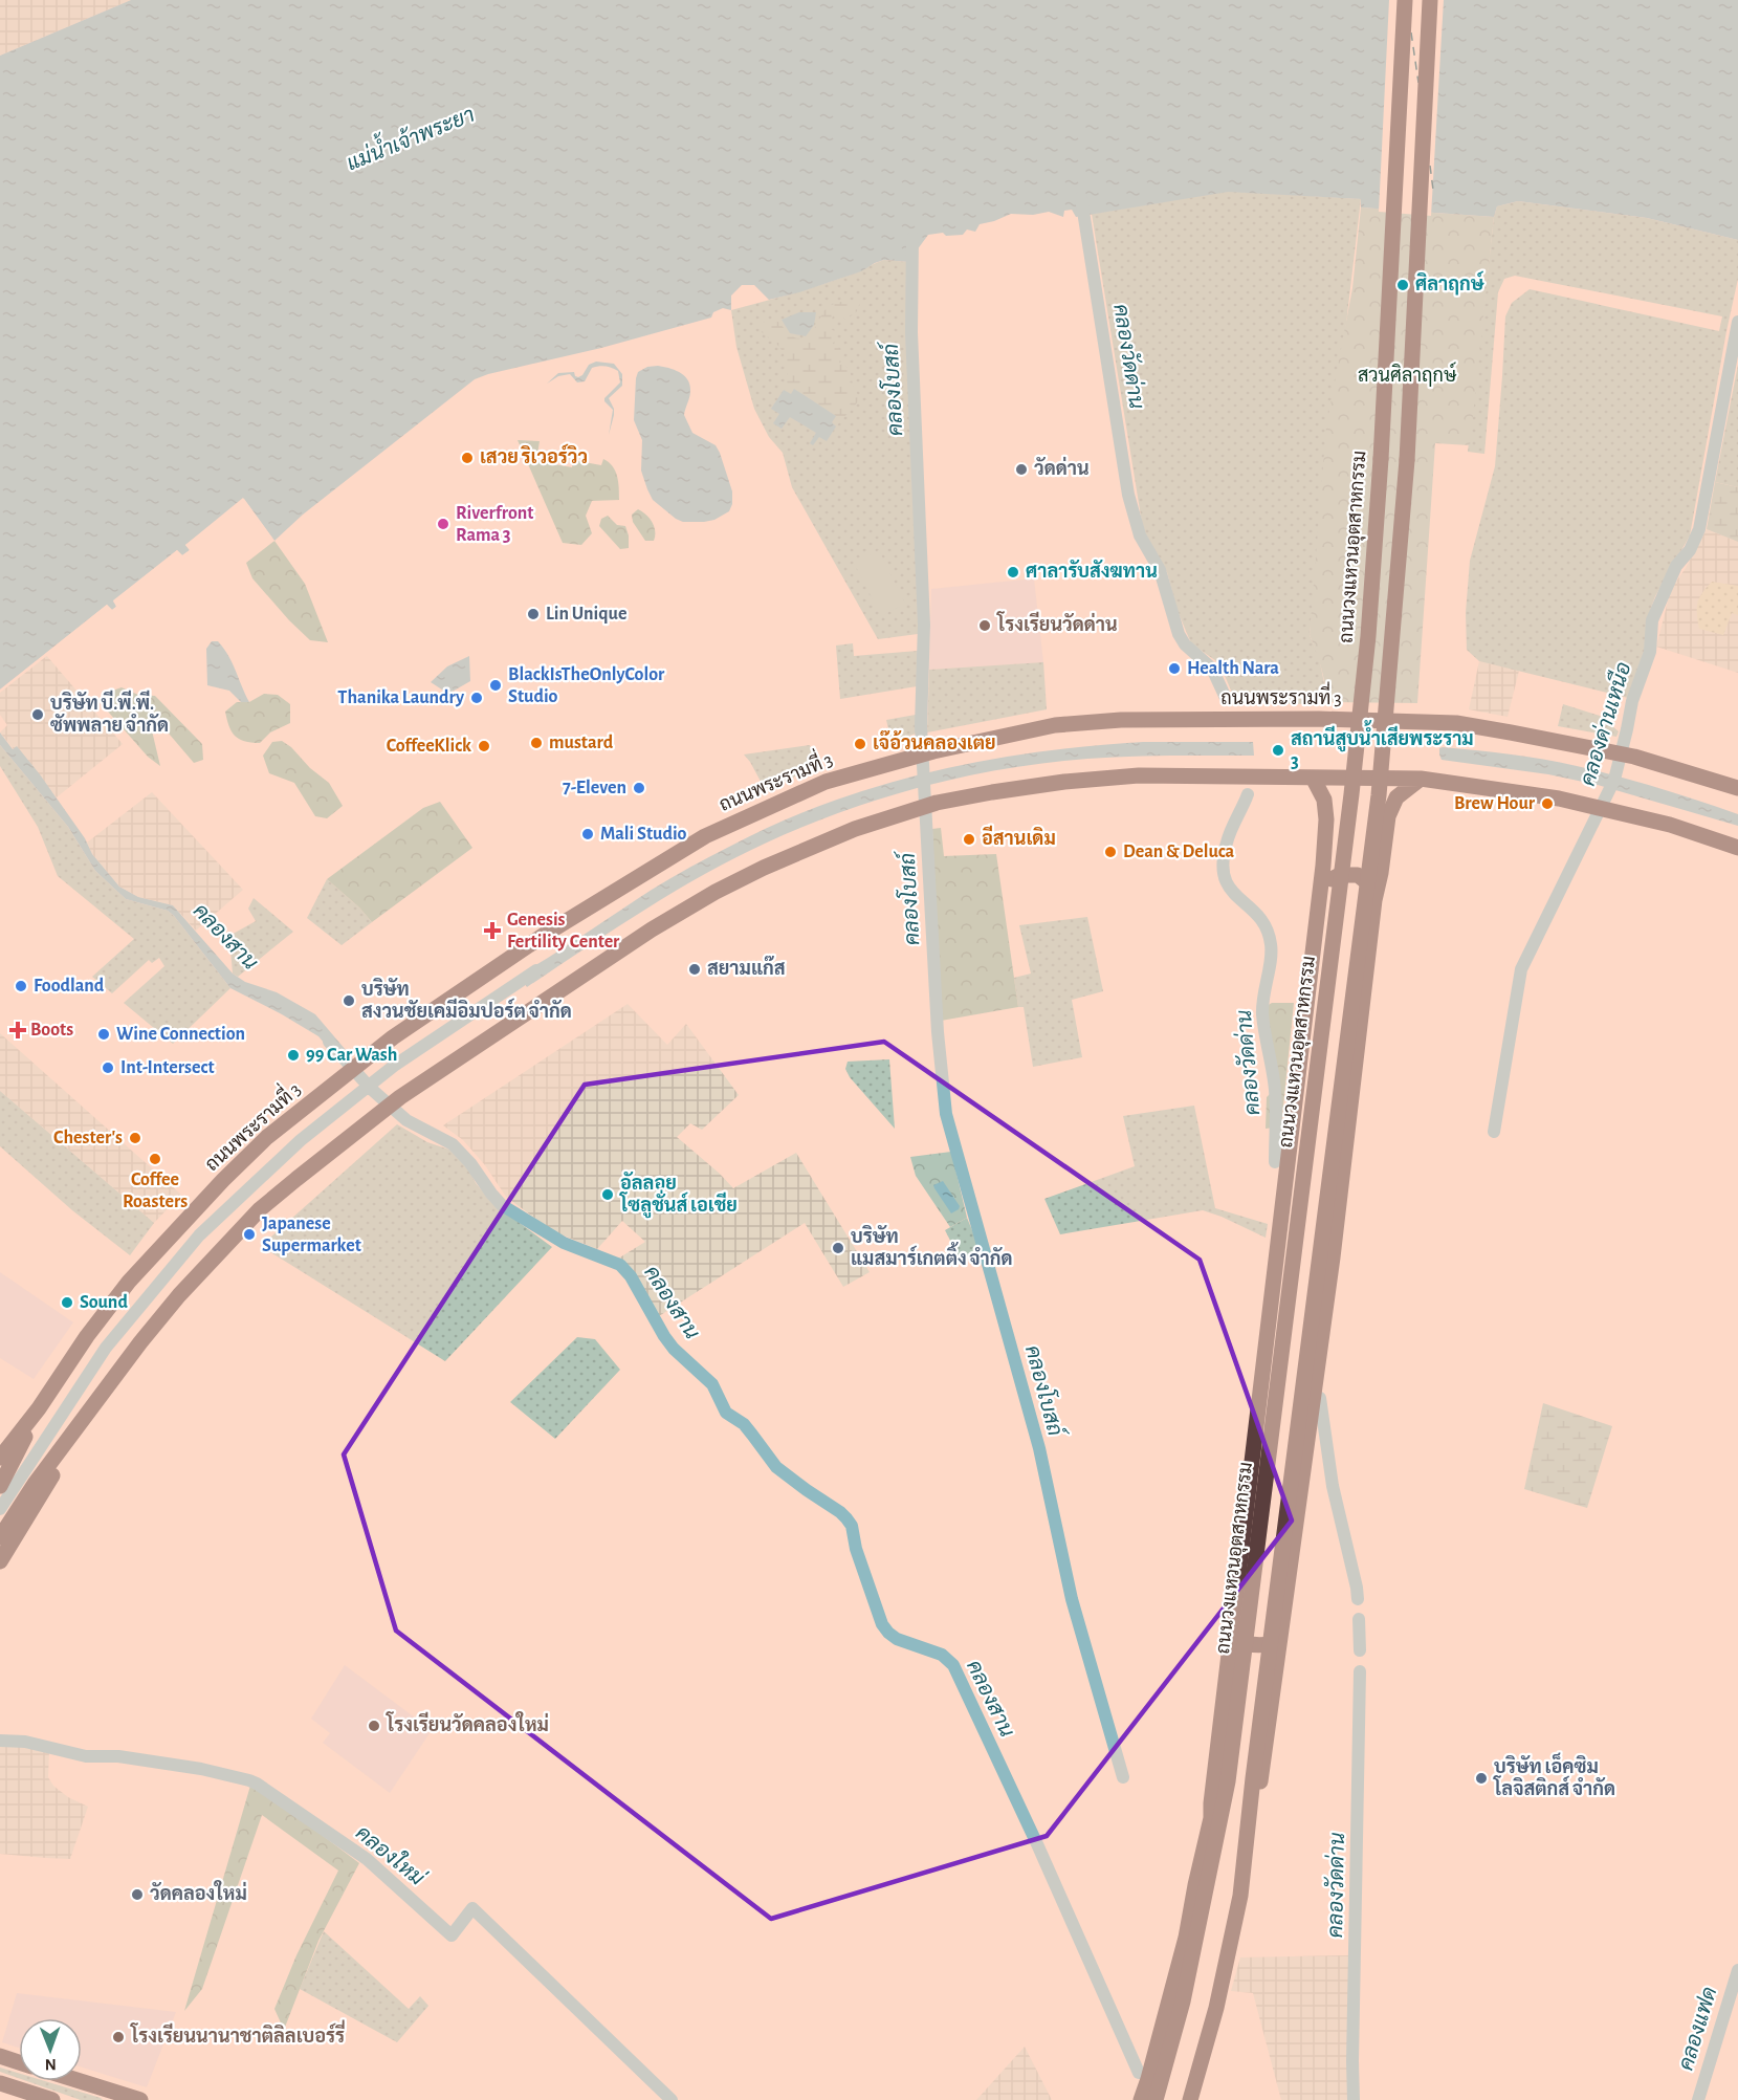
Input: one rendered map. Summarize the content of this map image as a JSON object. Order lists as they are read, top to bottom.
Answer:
{
  "streets": {
    "main road": ["ถนนวงแหวนอุตสาหกรรม", "ถนนพระรามที่ 3"]
  },
  "water": [
    "แม่น้ำเจ้าพระยา",
    "คลองวัดด่าน",
    "คลองโบสถ์",
    "คลองด่านเหนือ",
    "คลองสาน",
    "คลองใหม่",
    "คลองแฟด"
  ],
  "parks": ["สวนศิลาฤกษ์"],
  "places": {
    "other": [
      "ศิลาฤกษ์",
      "เสวย ริเวอร์วิว",
      "วัดด่าน",
      "Riverfront Rama 3",
      "ศาลารับสังฆทาน",
      "Lin Unique",
      "โรงเรียนวัดด่าน",
      "Health Nara",
      "BlackIsTheOnlyColor Studio",
      "Thanika Laundry",
      "บริษัท บี.พี.พี. ซัพพลาย จำกัด",
      "mustard",
      "เจ๊อ้วนคลองเตย",
      "CoffeeKlick",
      "สถานีสูบน้ำเสียพระราม 3",
      "7-Eleven",
      "Brew Hour",
      "Mali Studio",
      "อีสานเดิม",
      "Dean & Deluca",
      "สยามแก๊ส",
      "Foodland",
      "บริษัท สงวนชัยเคมีอิมปอร์ต จำกัด",
      "Wine Connection",
      "99 Car Wash",
      "Int-Intersect",
      "Chester's",
      "Coffee Roasters",
      "อัลลอย โซลูชั่นส์ เอเชีย",
      "Japanese Supermarket",
      "บริษัท แมสมาร์เกตติ้ง จำกัด",
      "Sound",
      "โรงเรียนวัดคลองใหม่",
      "บริษัท เอ็คซิม โลจิสติกส์ จำกัด",
      "วัดคลองใหม่",
      "โรงเรียนนานาชาติลิลเบอร์รี่"
    ],
    "health": ["Genesis Fertility Center", "Boots"]
  },
  "north": "bottom"
}
